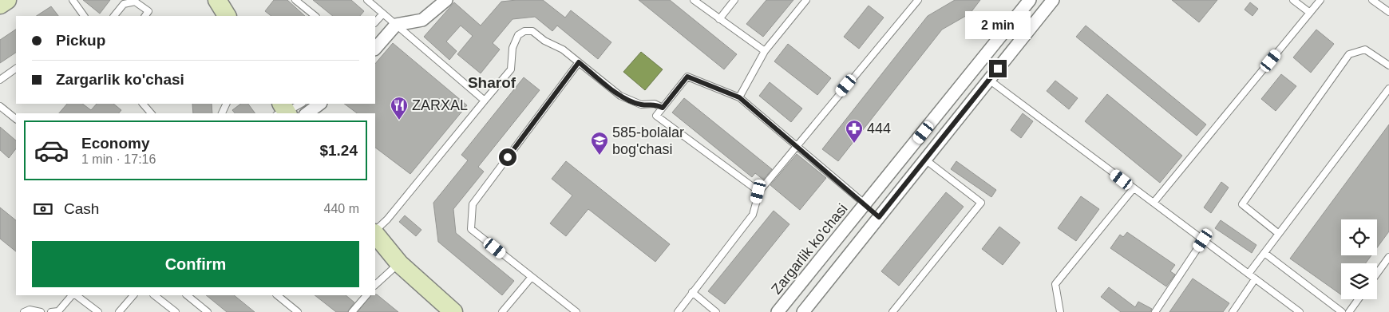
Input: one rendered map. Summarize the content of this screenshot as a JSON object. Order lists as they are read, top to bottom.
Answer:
{
  "streets": {
    "street": ["Zargarlik ko'chasi"]
  },
  "districts": ["Sharof"],
  "places": {
    "restaurant": ["ZARXAL"],
    "pharmacy": ["444"],
    "school or university": ["585-bolalar bog'chasi"]
  },
  "page": {
    "bubble": "2 min",
    "banner": ["Pickup", "Zargarlik ko'chasi"],
    "list": [
      {
        "name": "Economy",
        "note": "1 min · 17:16",
        "value": "$1.24"
      }
    ],
    "pay": ["Cash", "440 m"],
    "buttons": "Confirm"
  }
}
